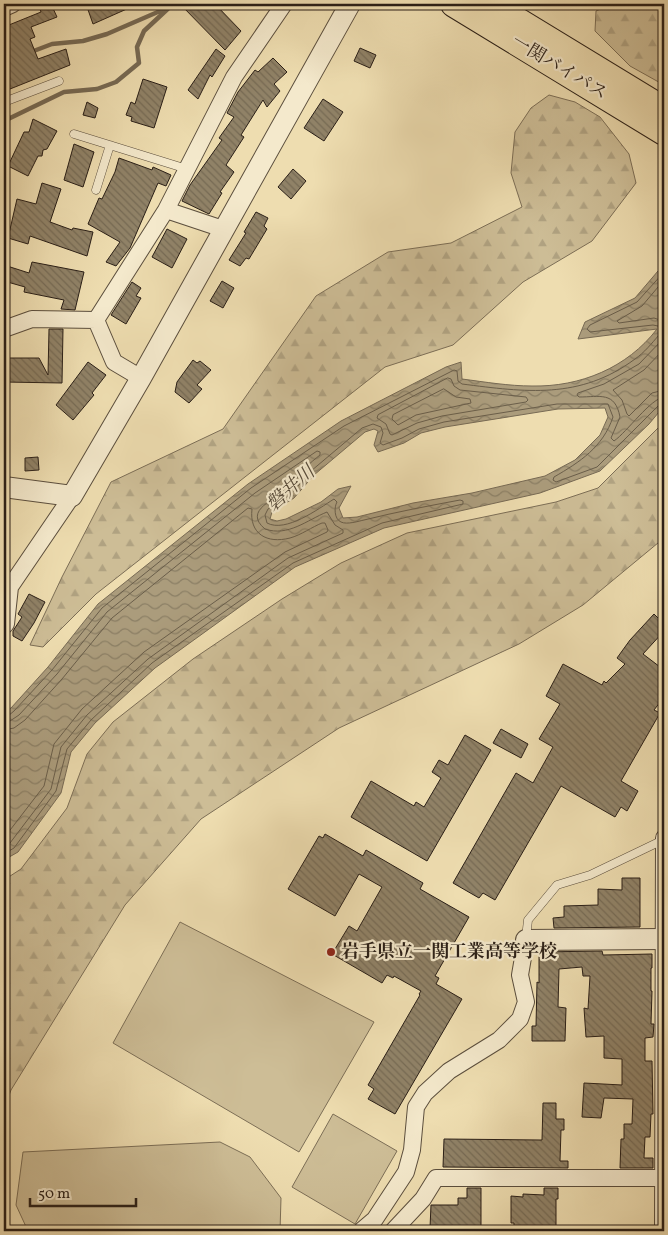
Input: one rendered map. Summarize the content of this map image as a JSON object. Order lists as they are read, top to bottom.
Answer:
{
  "streets": {
    "highway": ["一関バイパス"]
  },
  "water": ["磐井川"],
  "places": ["岩手県立一関工業高等学校"],
  "scale_bar": "50 m"
}
